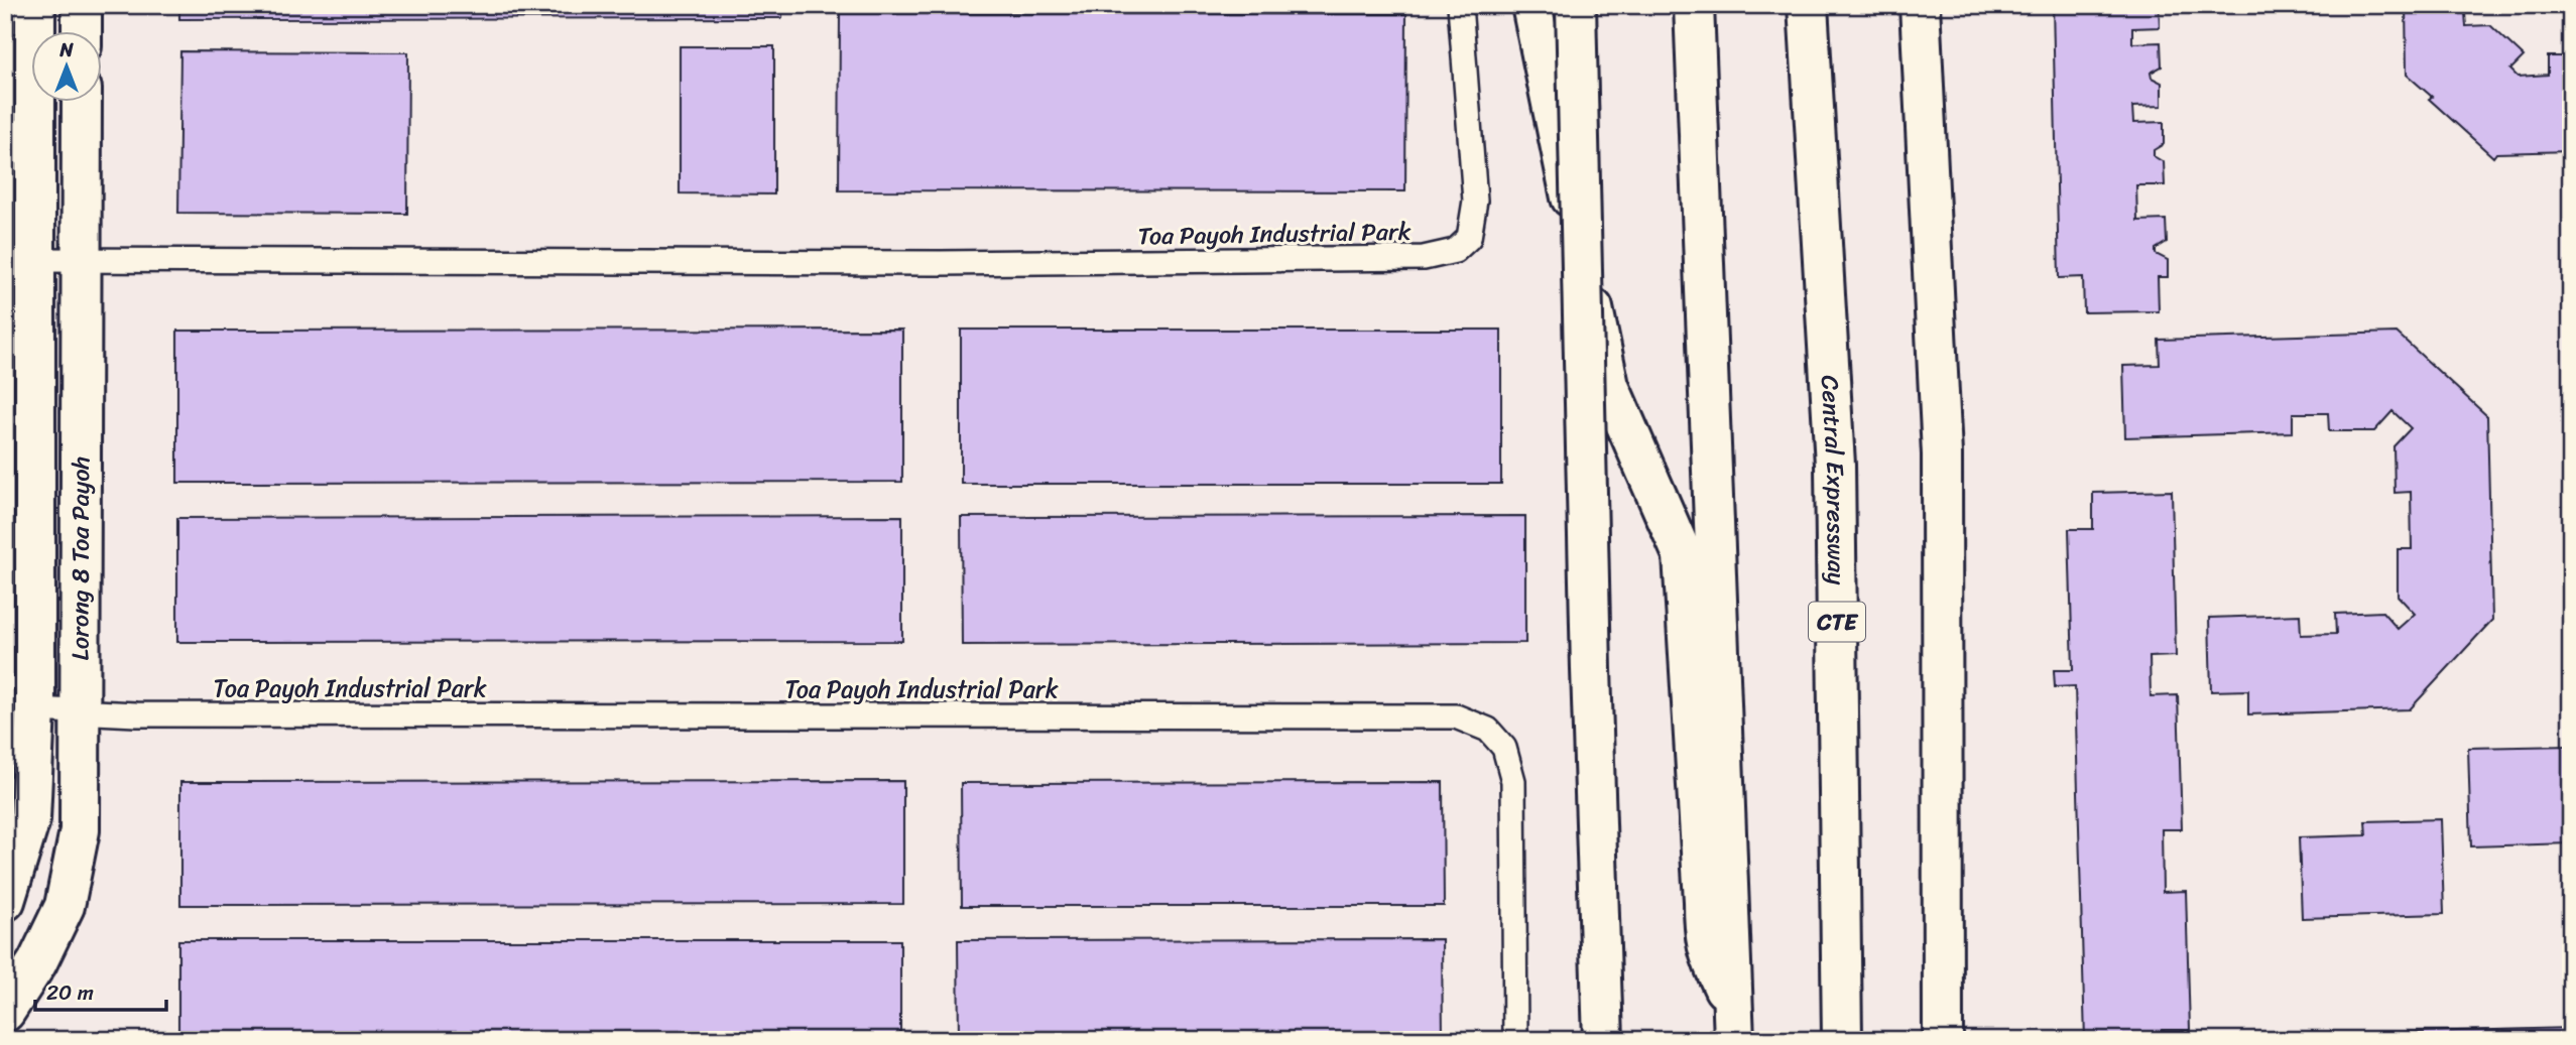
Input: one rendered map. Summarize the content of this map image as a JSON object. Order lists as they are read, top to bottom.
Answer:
{
  "streets": {
    "main road": ["Central Expressway", "Lorong 8 Toa Payoh", "CTE"],
    "lane": ["Toa Payoh Industrial Park"]
  },
  "crossings": [
    ["Toa Payoh Industrial Park", "Lorong 8 Toa Payoh"]
  ],
  "scale_bar": "20 m",
  "north": "top"
}
